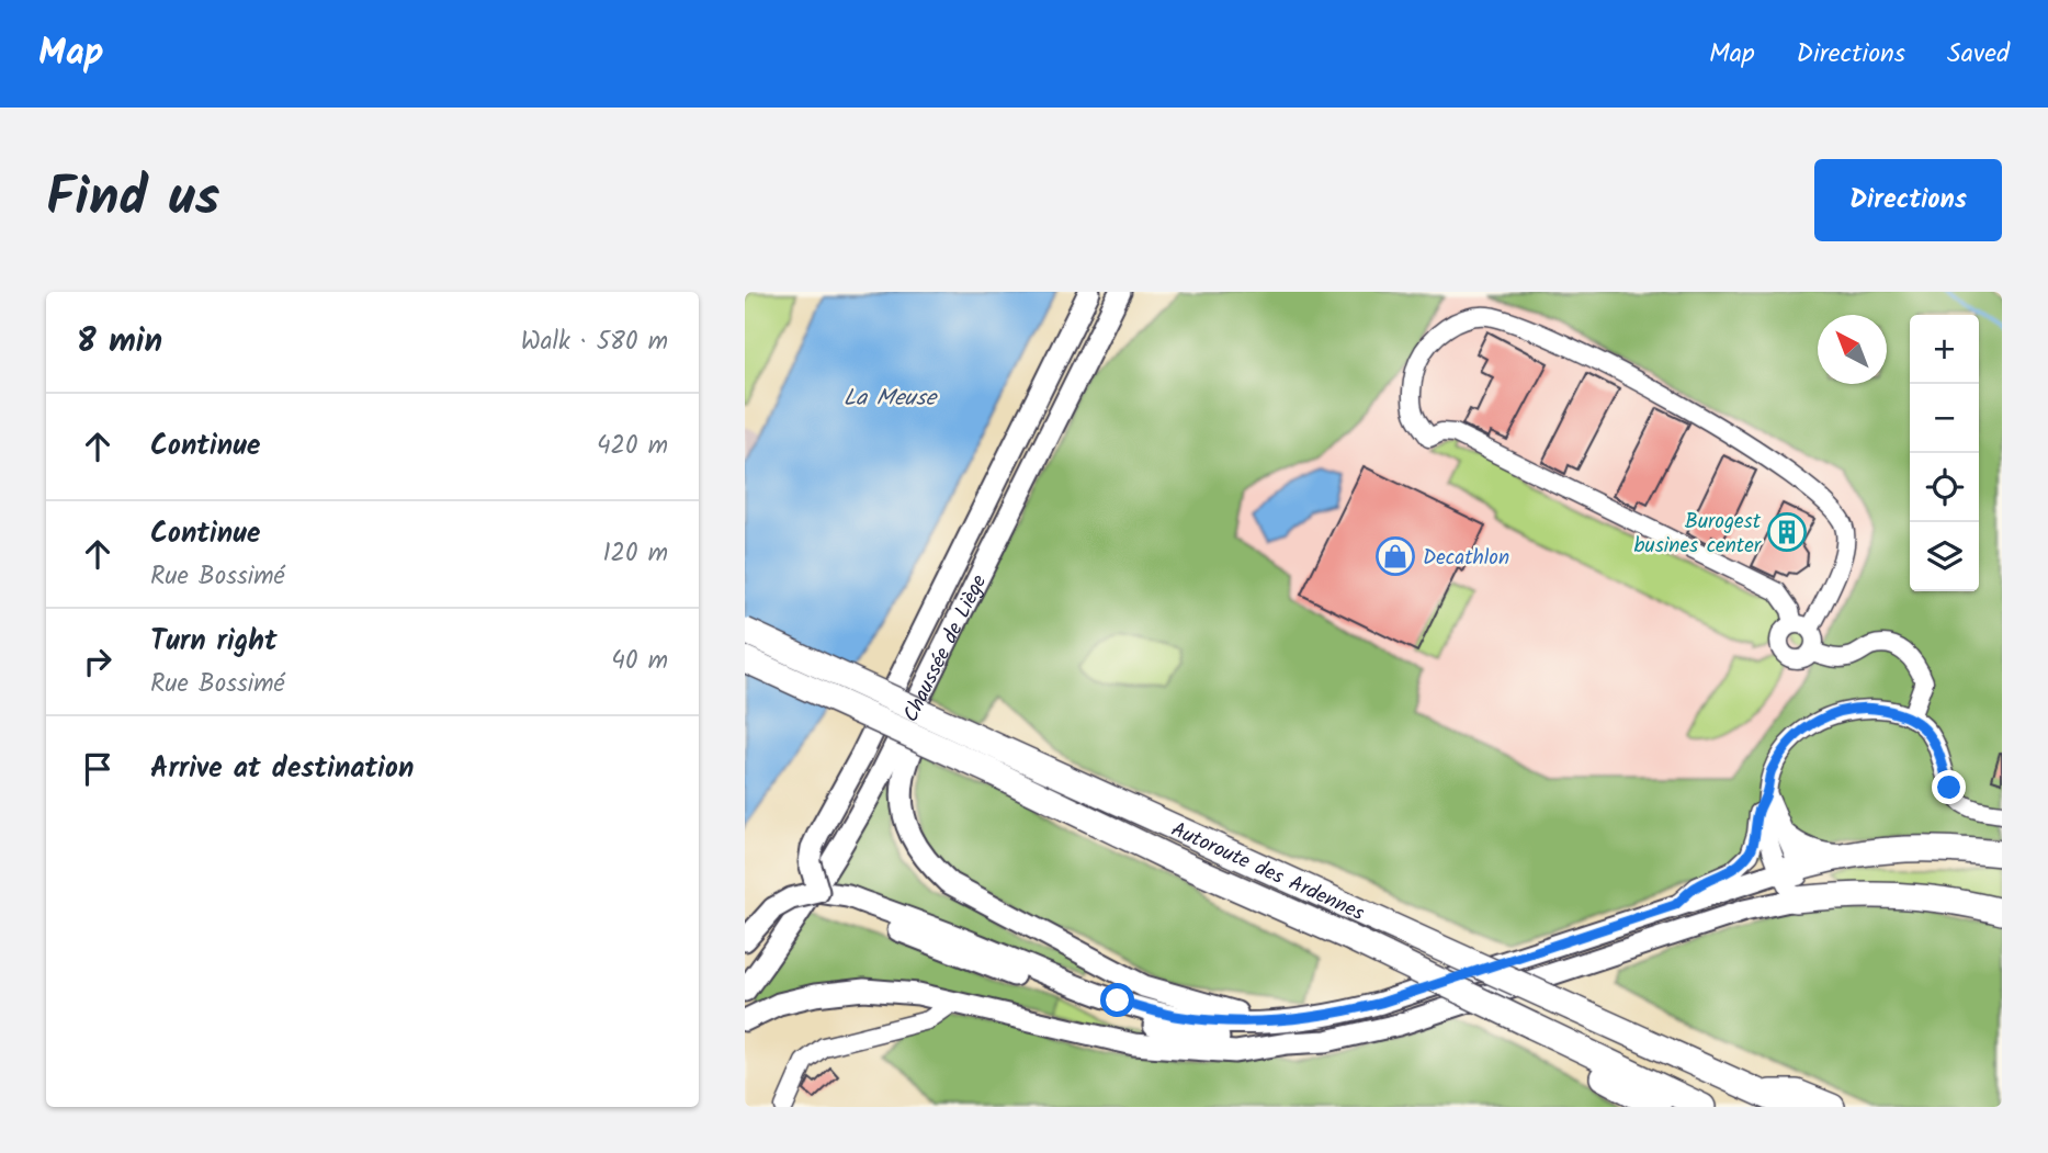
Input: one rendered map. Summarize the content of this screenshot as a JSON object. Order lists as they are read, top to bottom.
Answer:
{
  "streets": {
    "highway": ["Autoroute des Ardennes"],
    "main road": ["Chaussée de Liège"]
  },
  "water": ["La Meuse"],
  "places": {
    "building": ["Burogest busines center"],
    "shop": ["Decathlon"]
  },
  "north": "top left",
  "page": {
    "header": "Map",
    "nav": ["Map", "Directions", "Saved"],
    "title": "Find us",
    "buttons": "Directions",
    "heading": ["8 min", "Walk · 580 m"],
    "map_buttons": ["+", "−"],
    "list": [
      ["Continue", "420 m"],
      ["Continue", "Rue Bossimé", "120 m"],
      ["Turn right", "Rue Bossimé", "40 m"],
      "Arrive at destination"
    ]
  }
}
